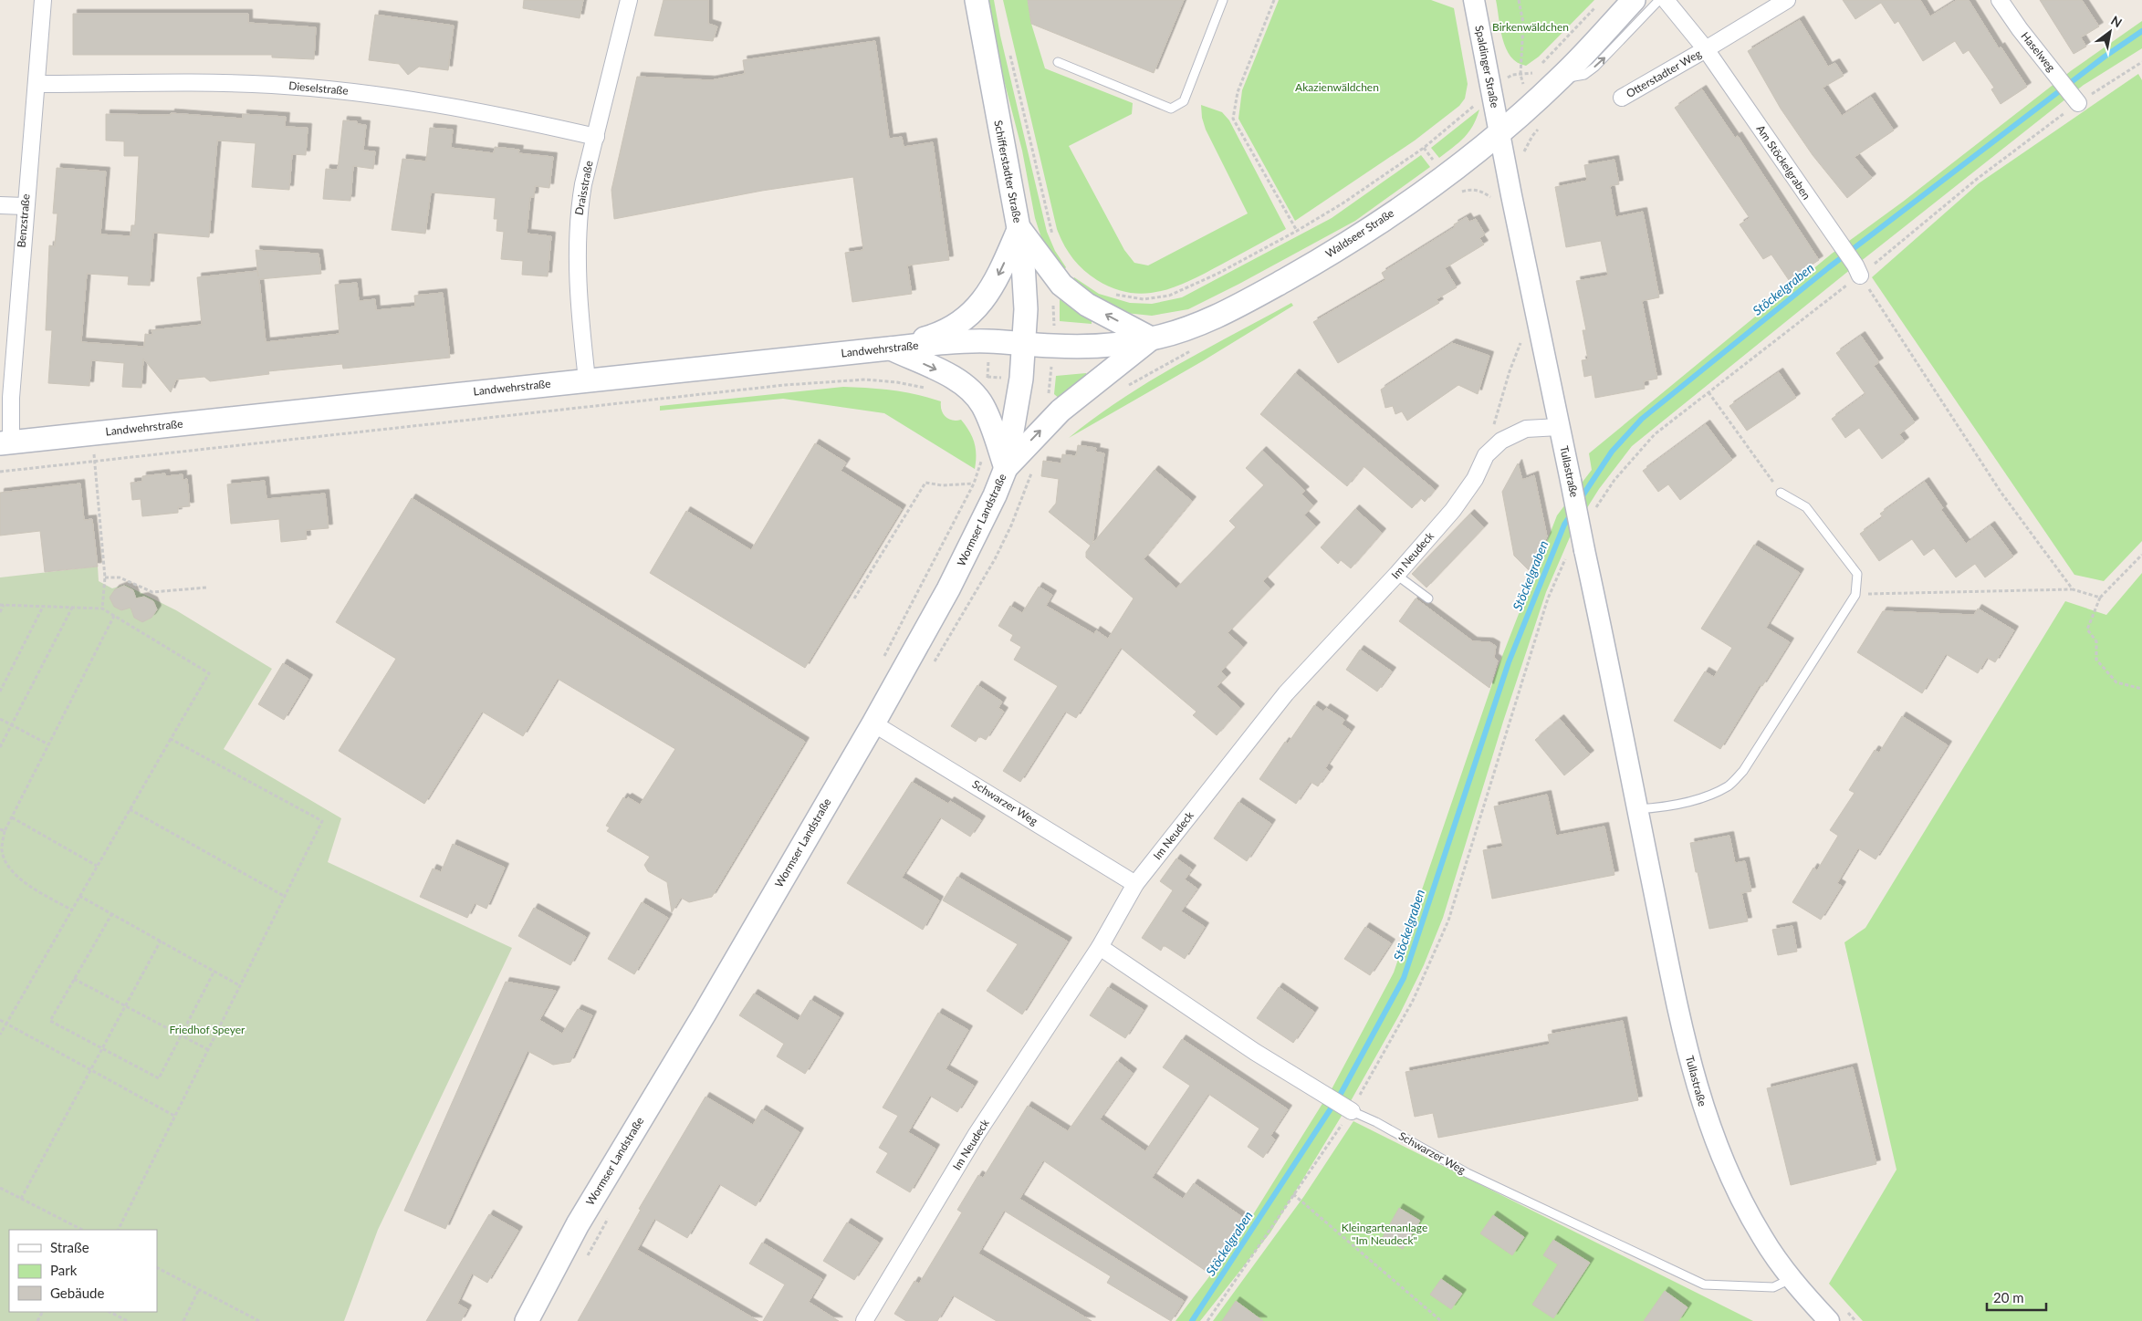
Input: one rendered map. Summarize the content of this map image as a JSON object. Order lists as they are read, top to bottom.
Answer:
{
  "streets": {
    "main road": [
      "Schifferstadter Straße",
      "Waldseer Straße",
      "Landwehrstraße",
      "Wormser Landstraße"
    ],
    "street": [
      "Haselweg",
      "Spaldinger Straße",
      "Otterstadter Weg",
      "Dieselstraße",
      "Am Stöckelgraben",
      "Draisstraße",
      "Benzstraße",
      "Tullastraße",
      "Im Neudeck",
      "Schwarzer Weg"
    ]
  },
  "crossings": [
    ["Spaldinger Straße", "Waldseer Straße"],
    ["Spaldinger Straße", "Tullastraße"],
    ["Otterstadter Weg", "Am Stöckelgraben"],
    ["Dieselstraße", "Draisstraße"],
    ["Dieselstraße", "Benzstraße"],
    ["Schifferstadter Straße", "Waldseer Straße"],
    ["Schifferstadter Straße", "Landwehrstraße"],
    ["Schifferstadter Straße", "Wormser Landstraße"],
    ["Draisstraße", "Landwehrstraße"],
    ["Benzstraße", "Landwehrstraße"],
    ["Waldseer Straße", "Landwehrstraße"],
    ["Waldseer Straße", "Tullastraße"],
    ["Waldseer Straße", "Wormser Landstraße"],
    ["Landwehrstraße", "Wormser Landstraße"],
    ["Tullastraße", "Im Neudeck"],
    ["Tullastraße", "Schwarzer Weg"],
    ["Wormser Landstraße", "Schwarzer Weg"],
    ["Im Neudeck", "Schwarzer Weg"]
  ],
  "water": ["Stöckelgraben"],
  "parks": [
    "Birkenwäldchen",
    "Akazienwäldchen",
    "Friedhof Speyer",
    "Kleingartenanlage \"Im Neudeck\""
  ],
  "legend": ["Straße", "Park", "Gebäude"],
  "scale_bar": "20 m",
  "north": "top right"
}
